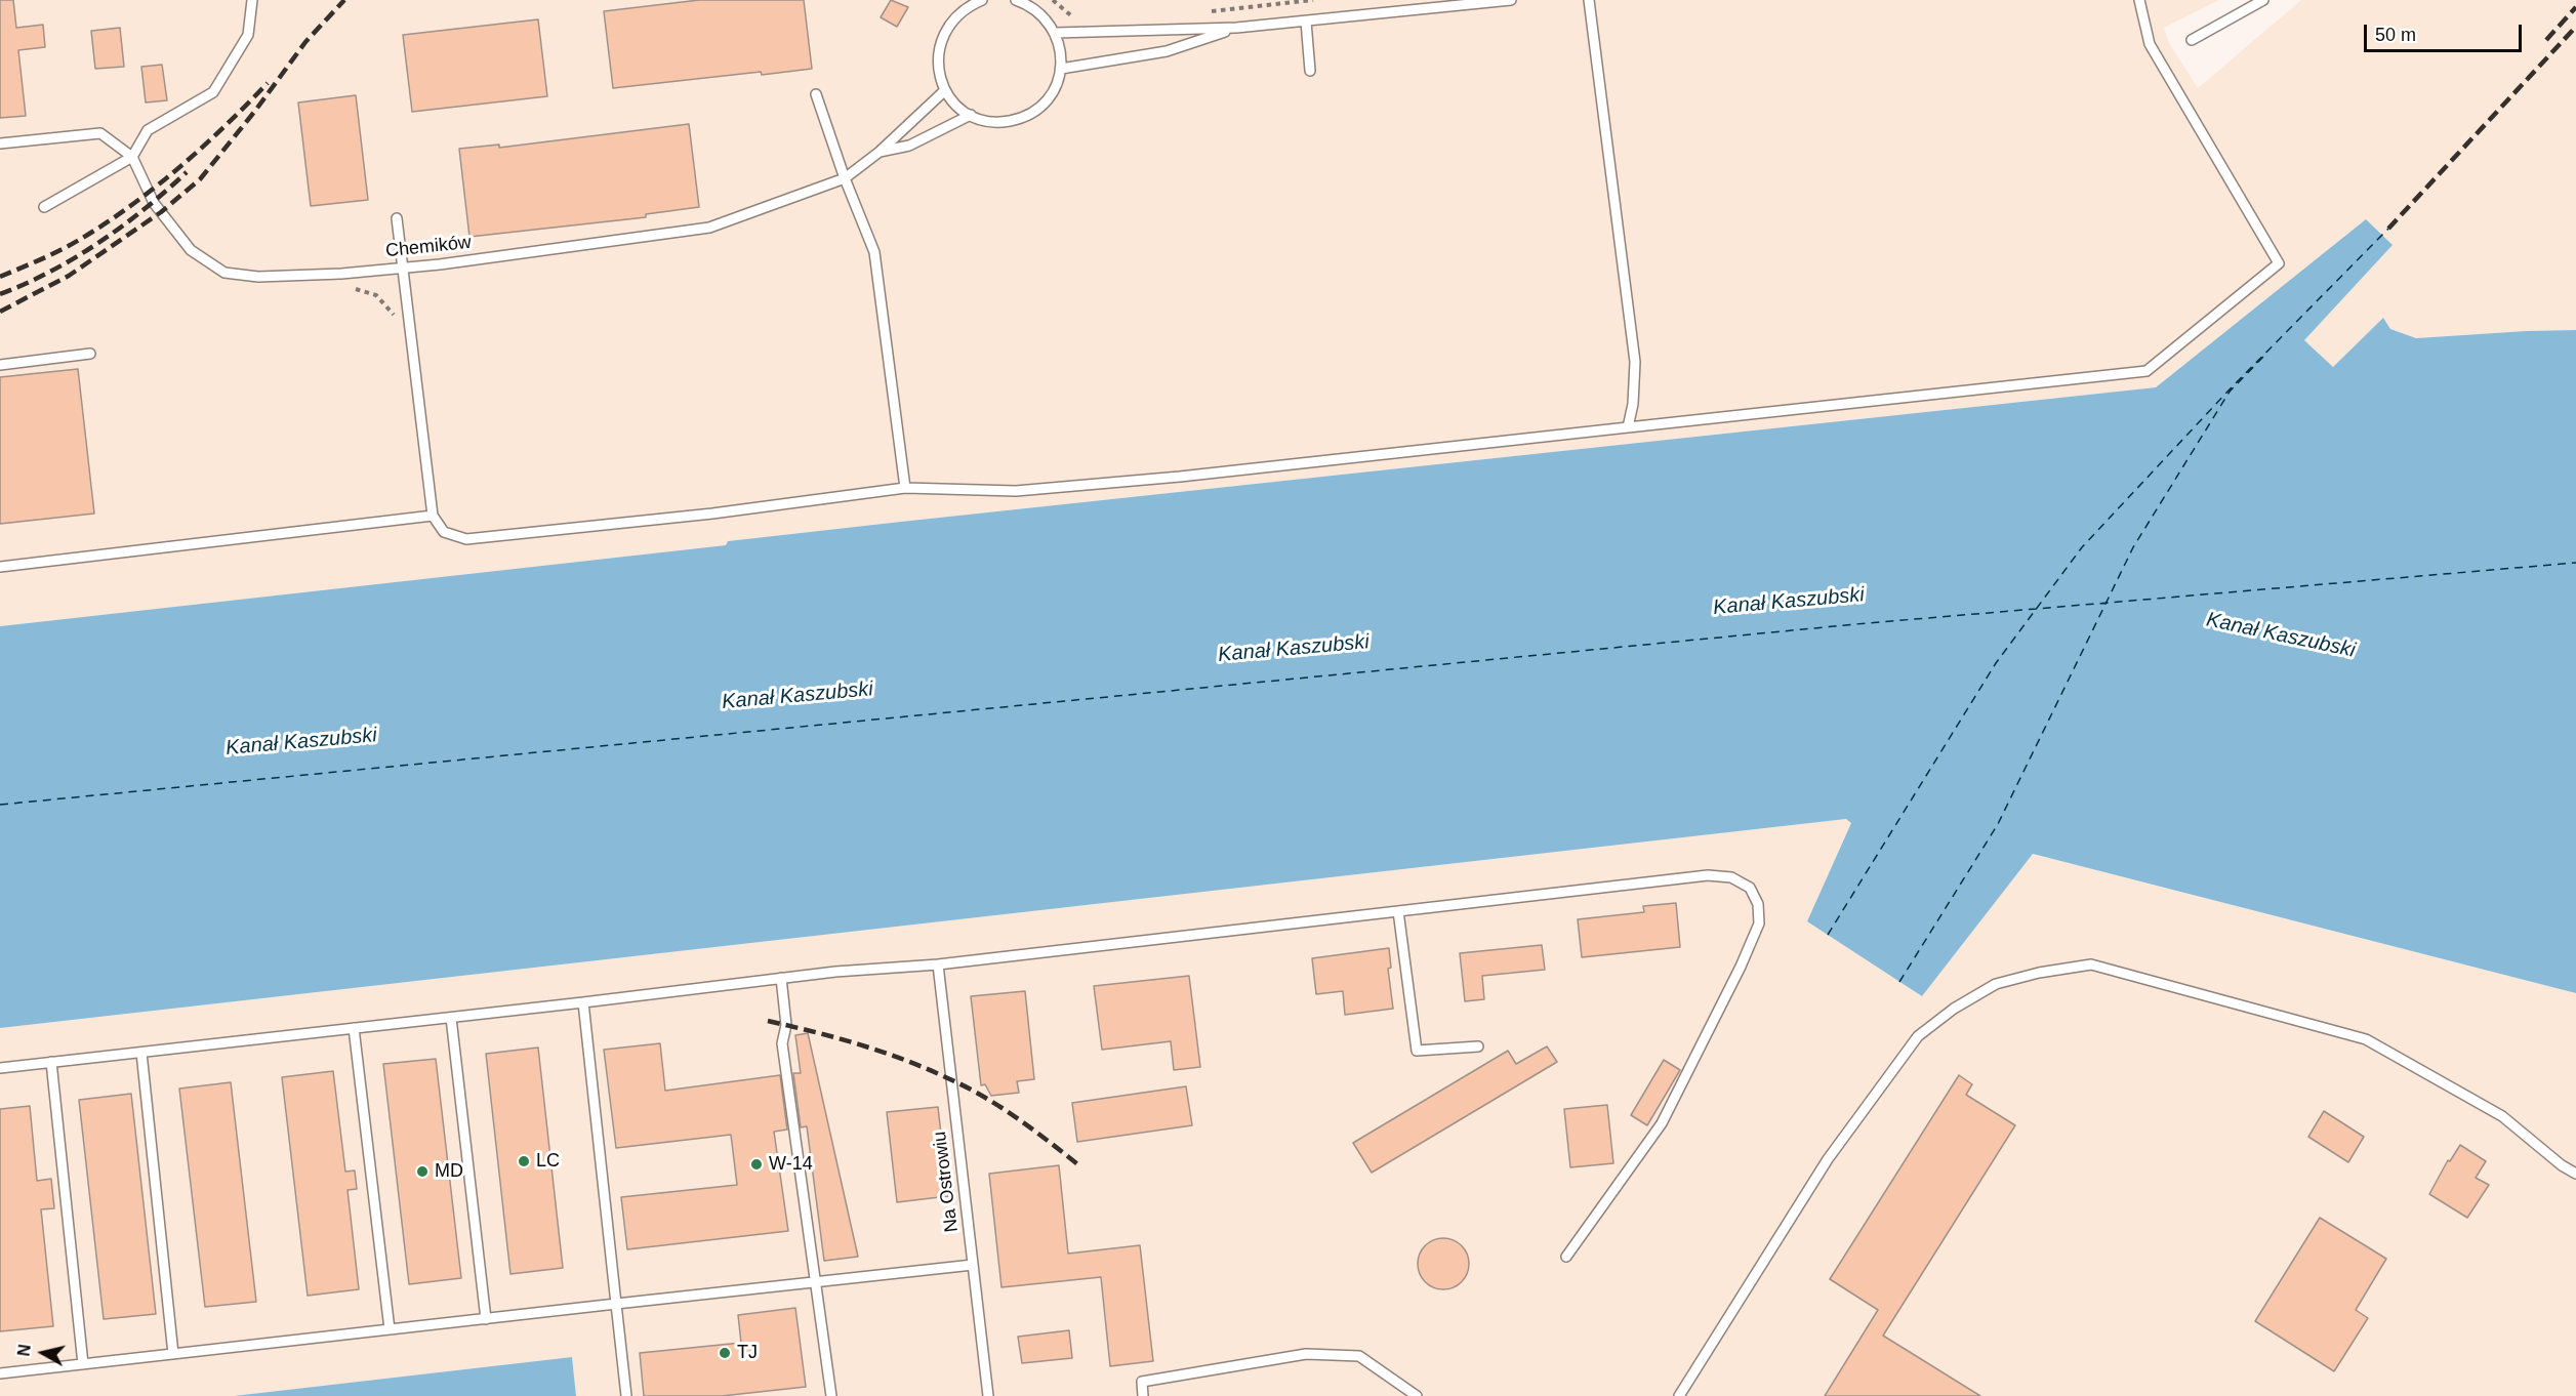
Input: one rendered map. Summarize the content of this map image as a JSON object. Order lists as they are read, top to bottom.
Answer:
{
  "streets": {
    "lane": ["Chemików", "Na Ostrowiu"]
  },
  "water": ["Kanał Kaszubski"],
  "places": [
    "LC",
    "W-14",
    "MD",
    "TJ"
  ],
  "scale_bar": "50 m",
  "north": "left"
}
